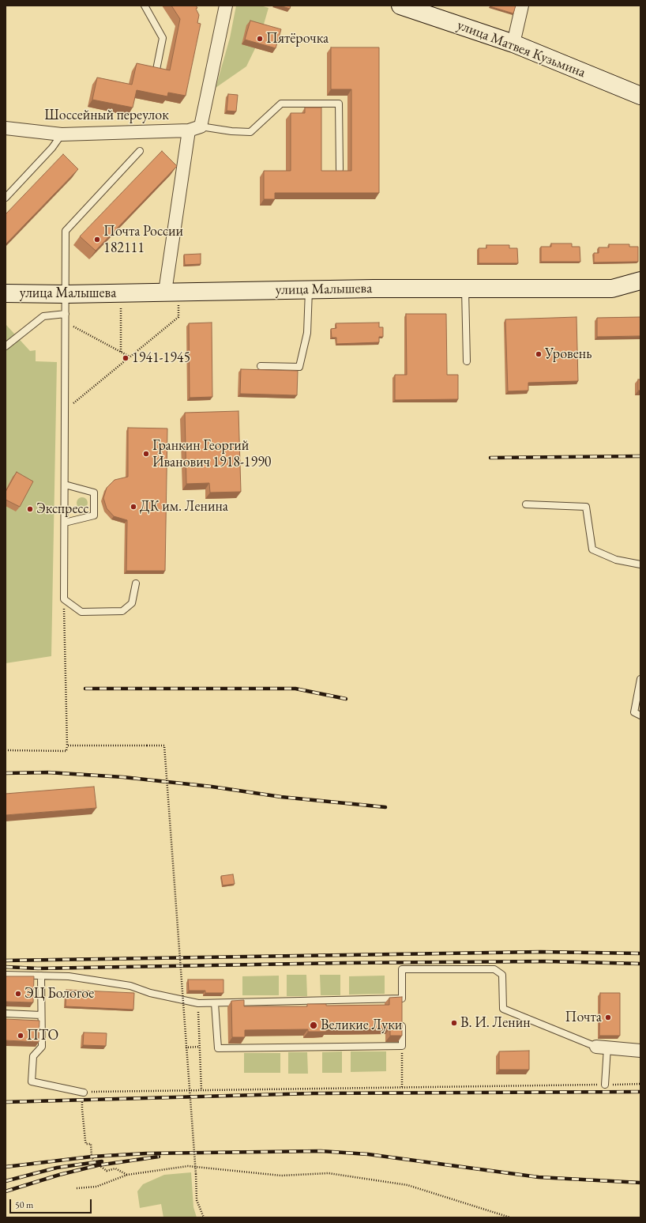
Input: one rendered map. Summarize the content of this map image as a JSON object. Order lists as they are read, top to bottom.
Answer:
{
  "streets": {
    "street": ["улица Матвея Кузьмина", "Шоссейный переулок", "улица Малышева"]
  },
  "places": [
    "Пятёрочка",
    "Почта России 182111",
    "Уровень",
    "1941-1945",
    "Гранкин Георгий Иванович 1918-1990",
    "ДК им. Ленина",
    "Экспресс",
    "ЭЦ Бологое",
    "Почта",
    "В. И. Ленин",
    "Великие Луки",
    "ПТО"
  ],
  "scale_bar": "50 m"
}
